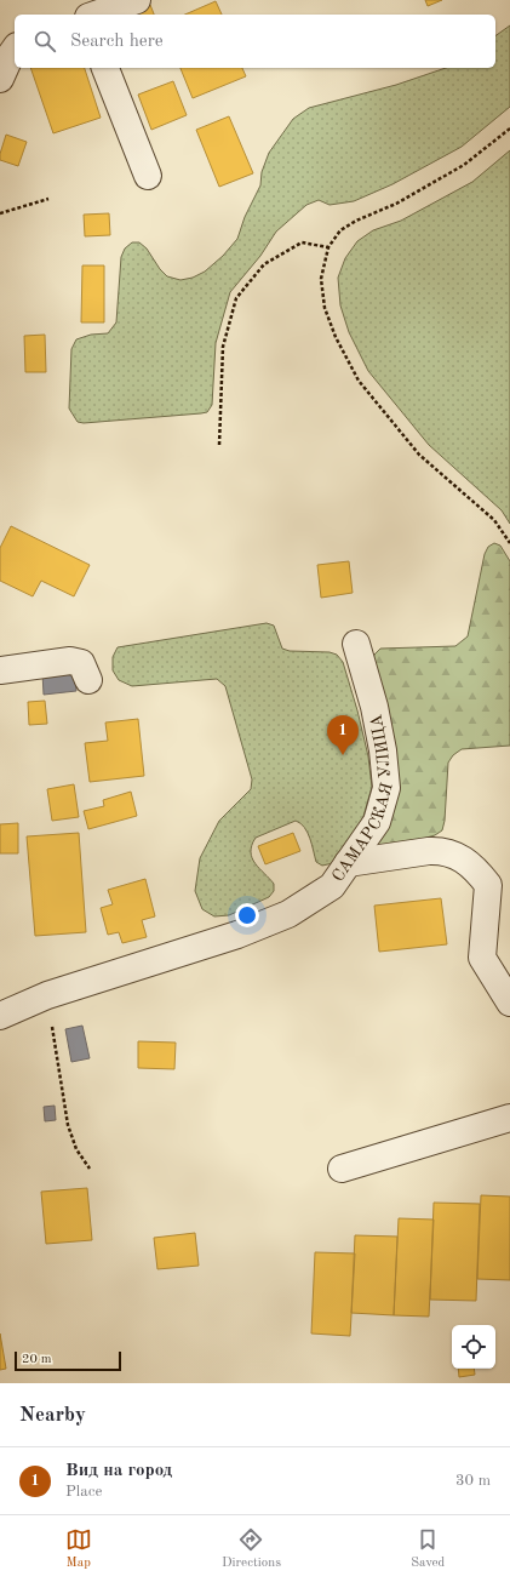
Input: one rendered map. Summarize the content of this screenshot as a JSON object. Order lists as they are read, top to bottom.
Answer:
{
  "streets": {
    "lane": ["САМАРСКАЯ УЛИЦА"]
  },
  "scale_bar": "20 m",
  "page": {
    "search": "Search here",
    "pins": "1",
    "scale": "20 m",
    "heading": "Nearby",
    "list": [
      {
        "mark": "1",
        "name": "Вид на город",
        "note": "Place",
        "value": "30 m"
      }
    ],
    "nav": ["Map", "Directions", "Saved"]
  }
}
